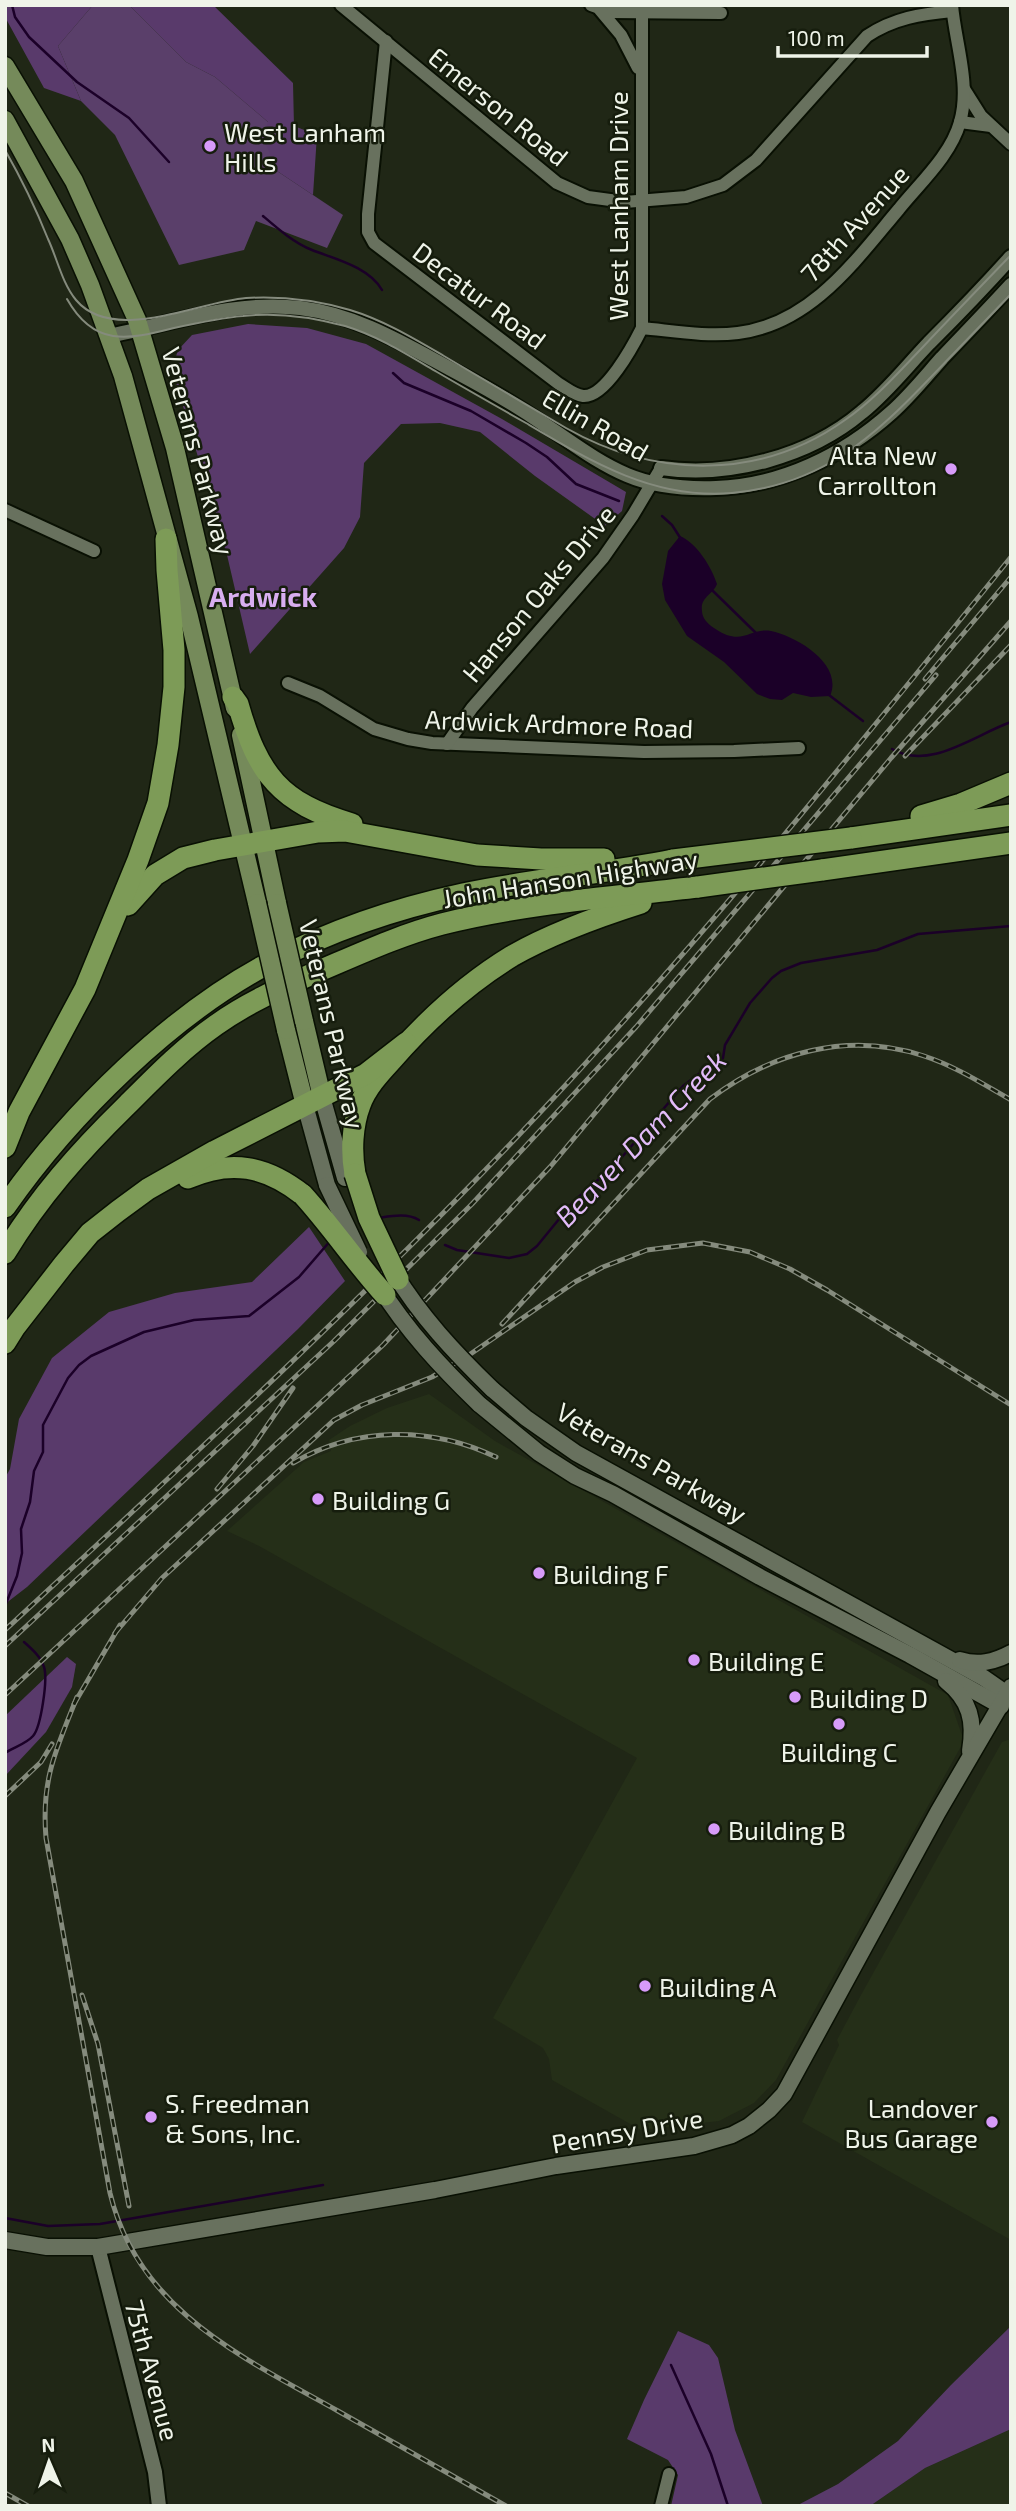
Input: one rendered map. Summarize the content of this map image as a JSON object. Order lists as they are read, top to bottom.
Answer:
{
  "streets": {
    "highway": ["John Hanson Highway"],
    "main road": ["Veterans Parkway", "Pennsy Drive"],
    "street": [
      "Emerson Road",
      "West Lanham Drive",
      "78th Avenue",
      "Decatur Road",
      "Ellin Road",
      "Hanson Oaks Drive",
      "Ardwick Ardmore Road",
      "75th Avenue"
    ]
  },
  "crossings": [
    ["Emerson Road", "West Lanham Drive"],
    ["Emerson Road", "78th Avenue"],
    ["Emerson Road", "Decatur Road"],
    ["West Lanham Drive", "78th Avenue"],
    ["West Lanham Drive", "Decatur Road"],
    ["Ellin Road", "Veterans Parkway"],
    ["Ellin Road", "Hanson Oaks Drive"],
    ["Veterans Parkway", "Pennsy Drive"],
    ["Hanson Oaks Drive", "Ardwick Ardmore Road"],
    ["Pennsy Drive", "75th Avenue"]
  ],
  "districts": ["Ardwick"],
  "water": ["Beaver Dam Creek"],
  "places": [
    "West Lanham Hills",
    "Alta New Carrollton",
    "Building G",
    "Building F",
    "Building E",
    "Building D",
    "Building C",
    "Building B",
    "Building A",
    "S. Freedman & Sons, Inc.",
    "Landover Bus Garage"
  ],
  "scale_bar": "100 m",
  "north": "top"
}
